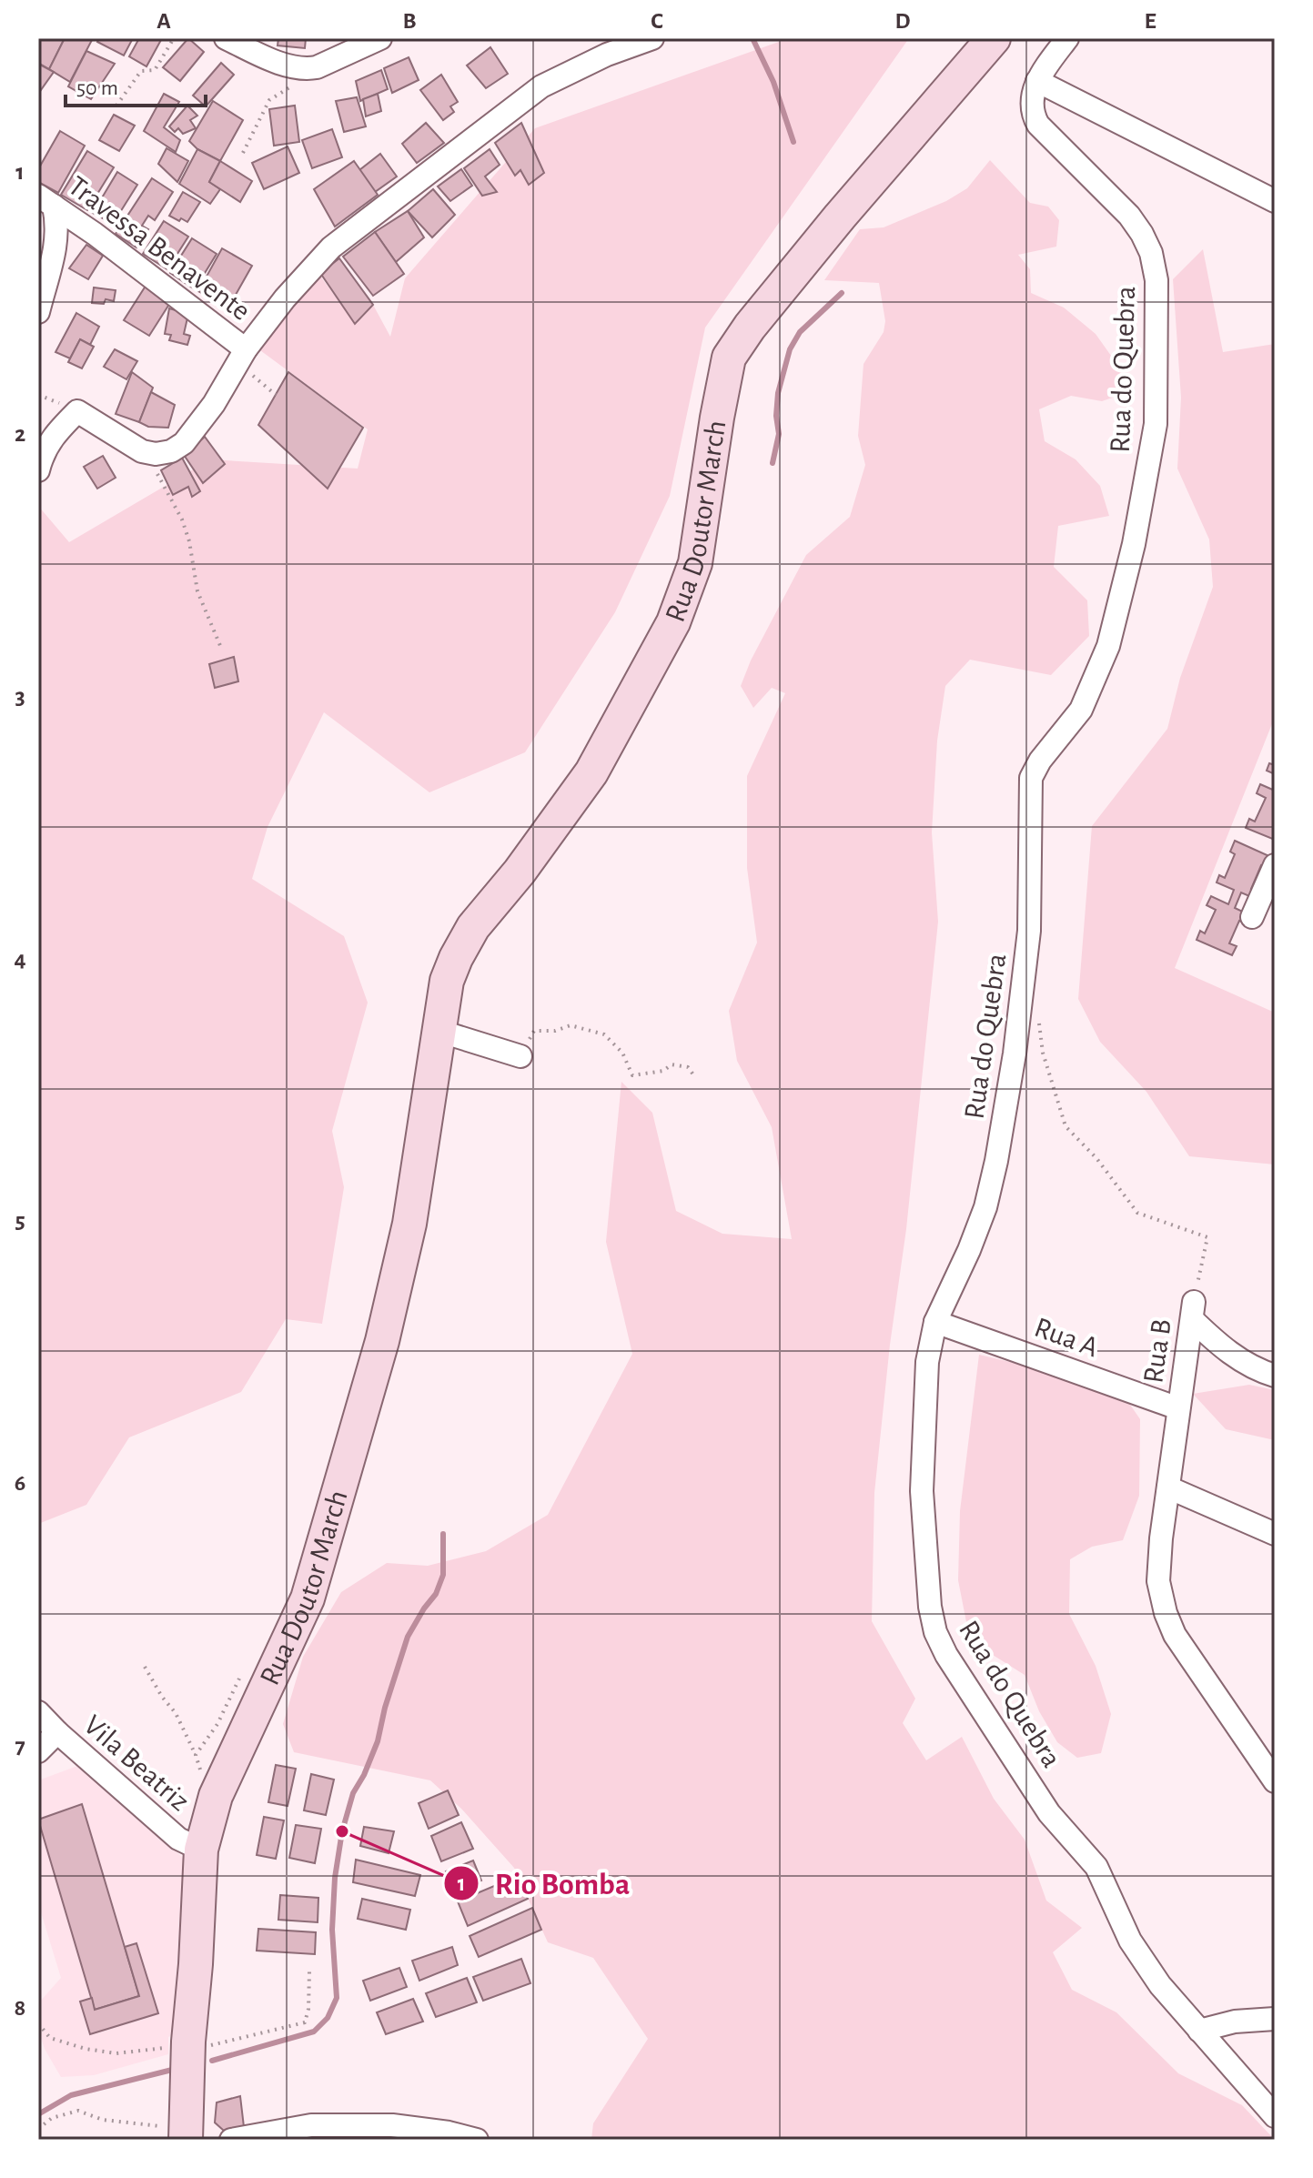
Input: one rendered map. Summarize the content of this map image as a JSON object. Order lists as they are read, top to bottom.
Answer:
{
  "streets": {
    "main road": ["Rua Doutor March"],
    "street": [
      "Travessa Benavente",
      "Rua do Quebra",
      "Rua A",
      "Rua B",
      "Vila Beatriz"
    ]
  },
  "crossings": [
    ["Rua do Quebra", "Rua A"],
    ["Rua Doutor March", "Vila Beatriz"],
    ["Rua A", "Rua B"]
  ],
  "places": ["Rio Bomba"],
  "scale_bar": "50 m",
  "grid": {
    "columns": [
      "A",
      "B",
      "C",
      "D",
      "E"
    ],
    "rows": [
      "1",
      "2",
      "3",
      "4",
      "5",
      "6",
      "7",
      "8"
    ]
  }
}
